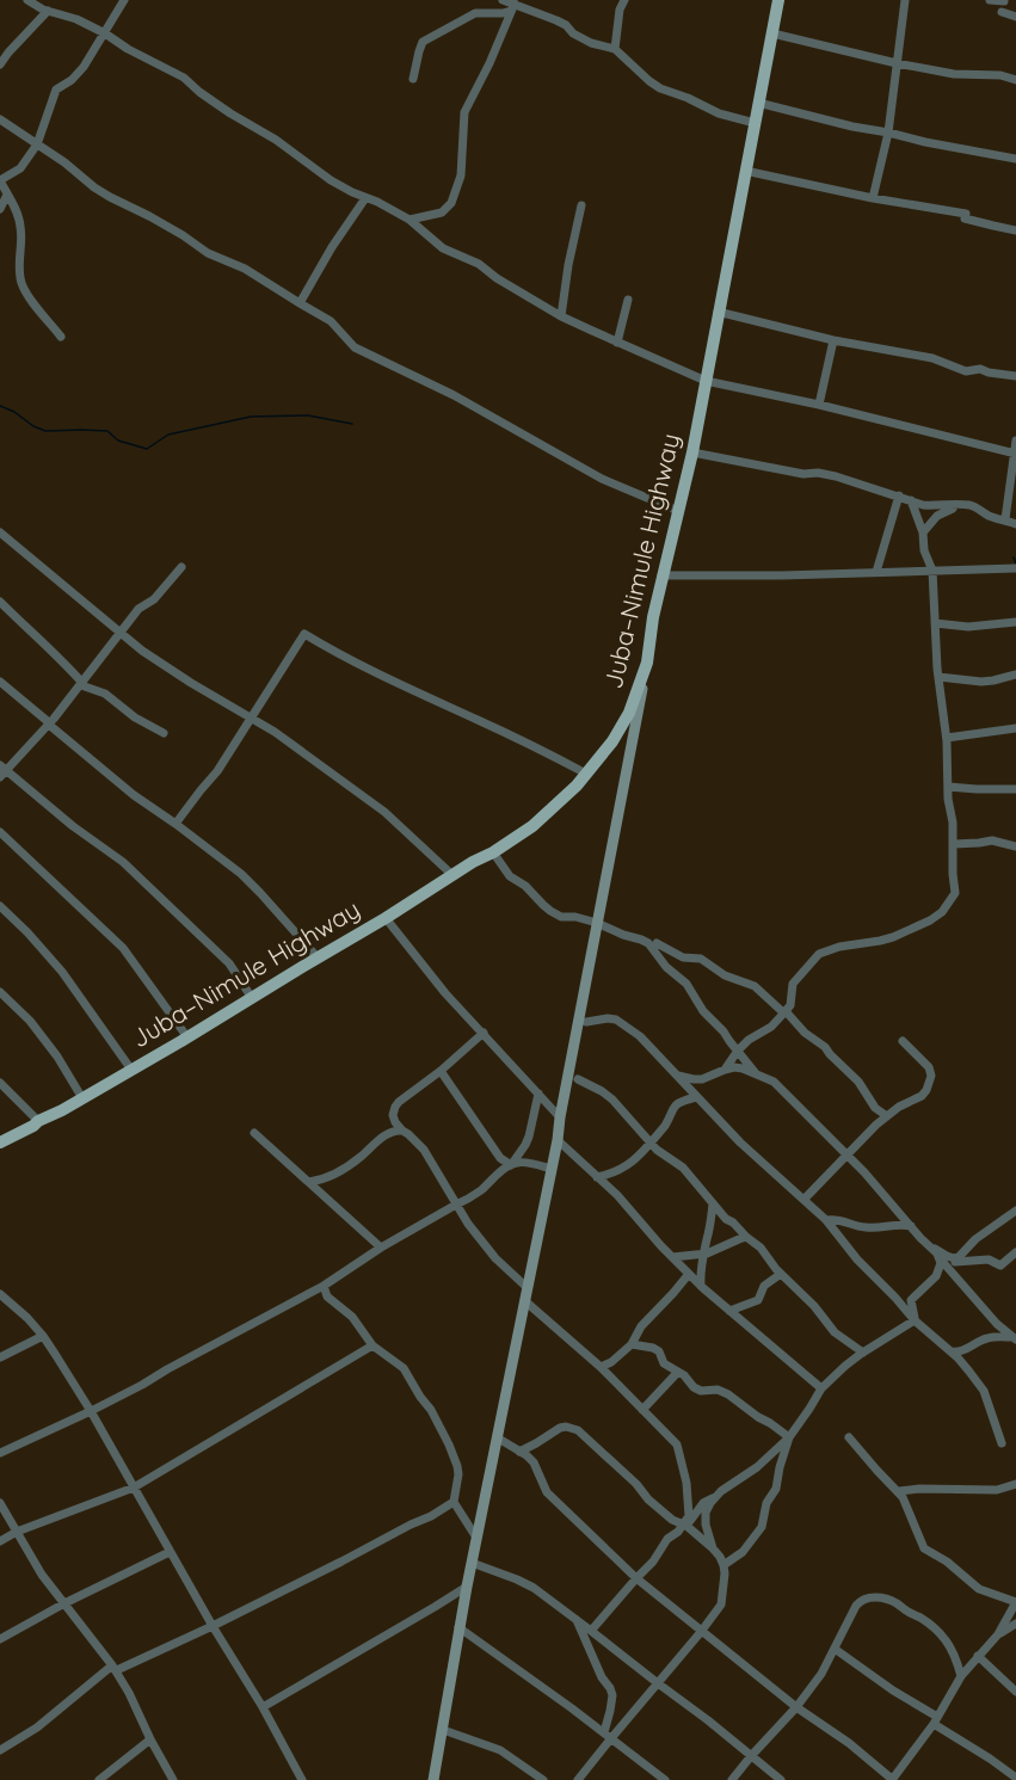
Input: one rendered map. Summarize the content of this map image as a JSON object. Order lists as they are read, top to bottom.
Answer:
{
  "streets": {
    "main road": ["Juba–Nimule Highway"]
  }
}
